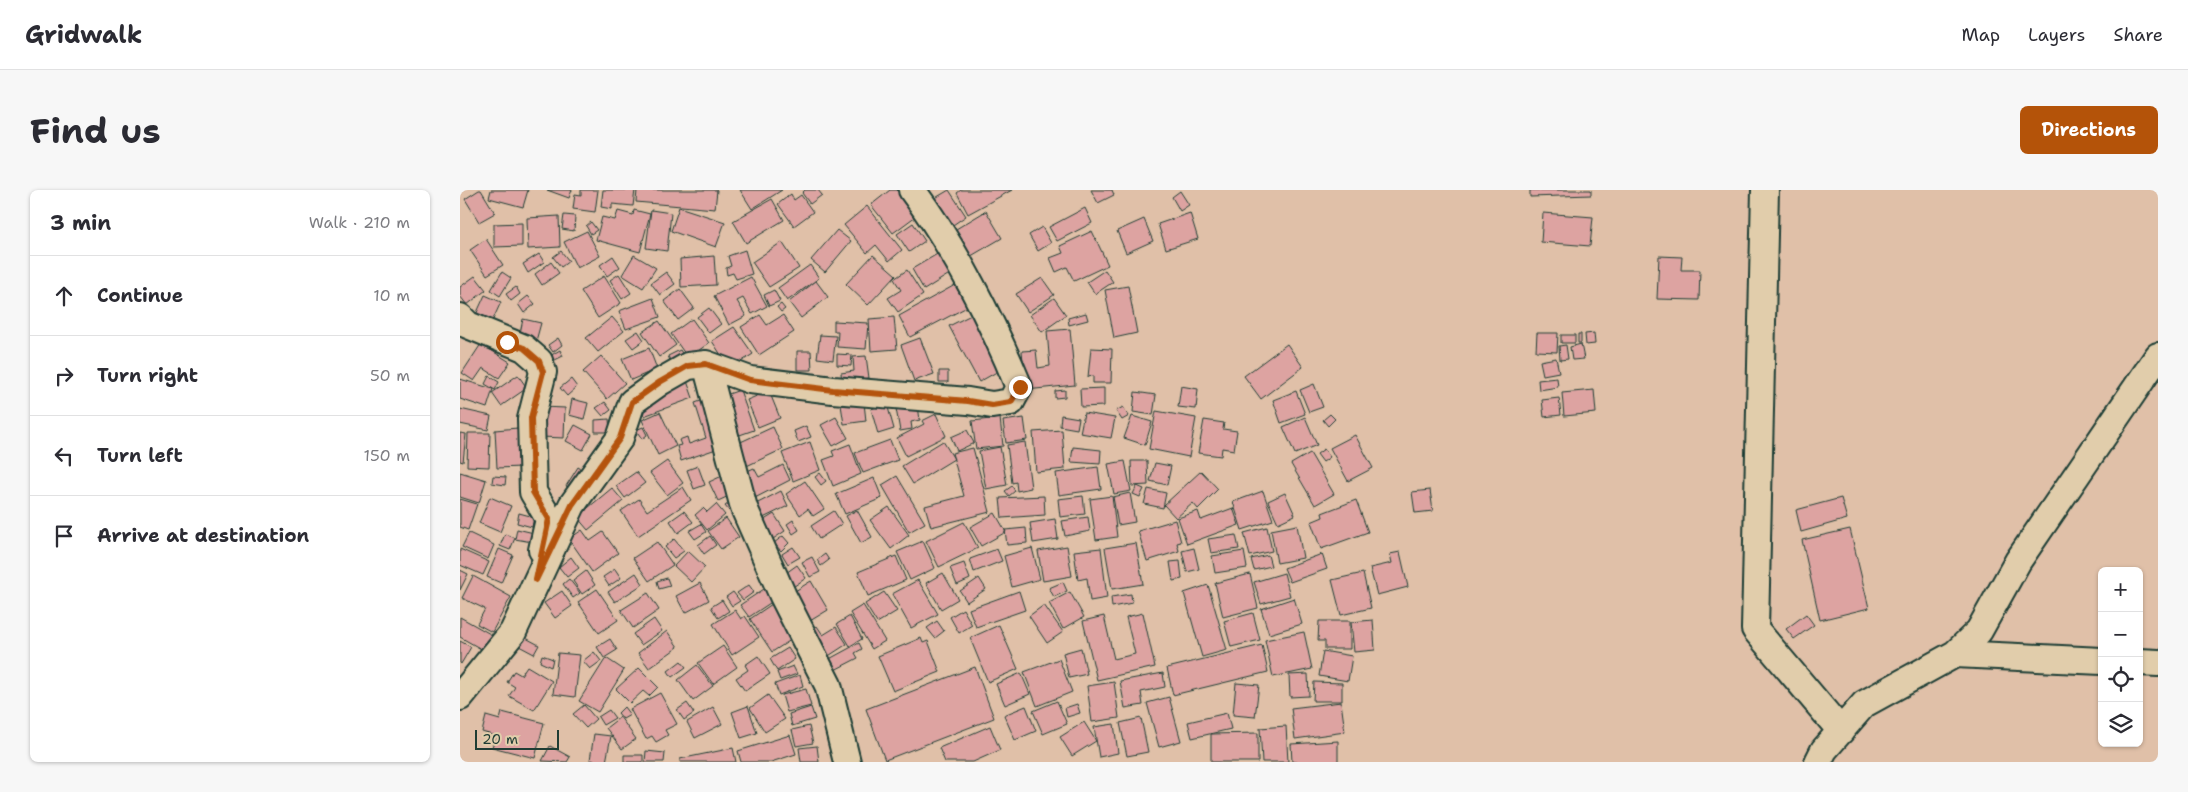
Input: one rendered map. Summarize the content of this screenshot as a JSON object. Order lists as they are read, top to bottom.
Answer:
{
  "scale_bar": "20 m",
  "page": {
    "header": "Gridwalk",
    "nav": ["Map", "Layers", "Share"],
    "buttons": "Directions",
    "title": "Find us",
    "heading": ["3 min", "Walk · 210 m"],
    "list": [
      ["Continue", "10 m"],
      ["Turn right", "50 m"],
      ["Turn left", "150 m"],
      "Arrive at destination"
    ],
    "map_buttons": ["+", "−"],
    "scale": "20 m"
  }
}
